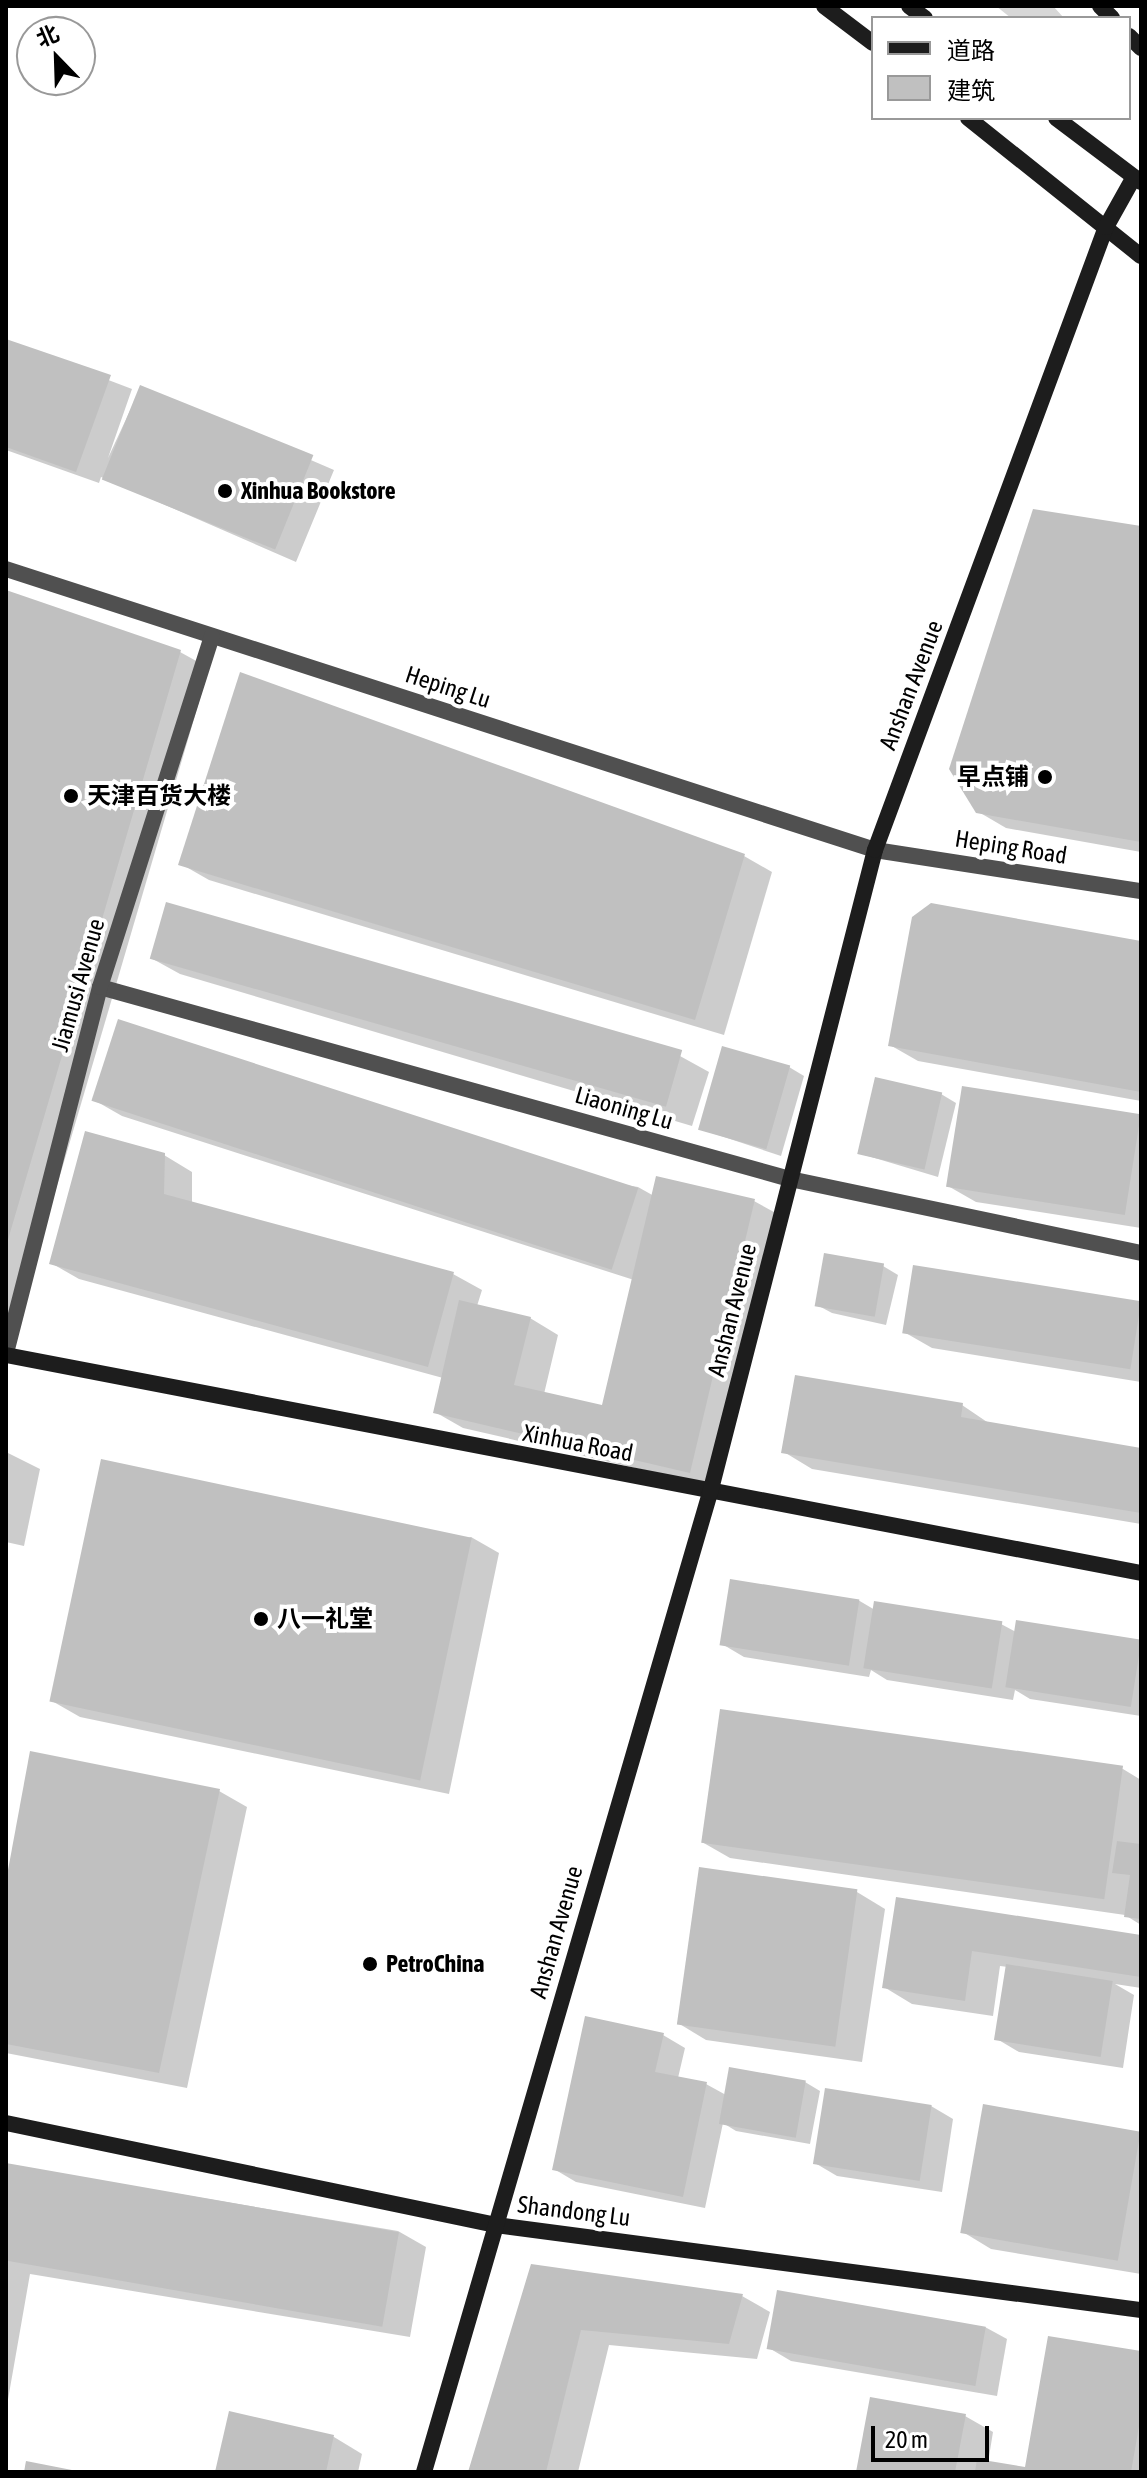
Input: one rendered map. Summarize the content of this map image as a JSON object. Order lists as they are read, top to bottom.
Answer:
{
  "streets": {
    "main road": ["Anshan Avenue", "Xinhua Road", "Shandong Lu"],
    "street": [
      "Heping Lu",
      "Heping Road",
      "Jiamusi Avenue",
      "Liaoning Lu"
    ]
  },
  "crossings": [
    ["Anshan Avenue", "Heping Lu"],
    ["Anshan Avenue", "Heping Road"],
    ["Anshan Avenue", "Liaoning Lu"],
    ["Anshan Avenue", "Xinhua Road"],
    ["Anshan Avenue", "Shandong Lu"],
    ["Heping Lu", "Heping Road"],
    ["Heping Lu", "Jiamusi Avenue"],
    ["Jiamusi Avenue", "Liaoning Lu"],
    ["Jiamusi Avenue", "Xinhua Road"]
  ],
  "places": [
    "Xinhua Bookstore",
    "早点铺",
    "天津百货大楼",
    "八一礼堂",
    "PetroChina"
  ],
  "legend": ["道路", "建筑"],
  "scale_bar": "20 m",
  "north": "top left"
}
